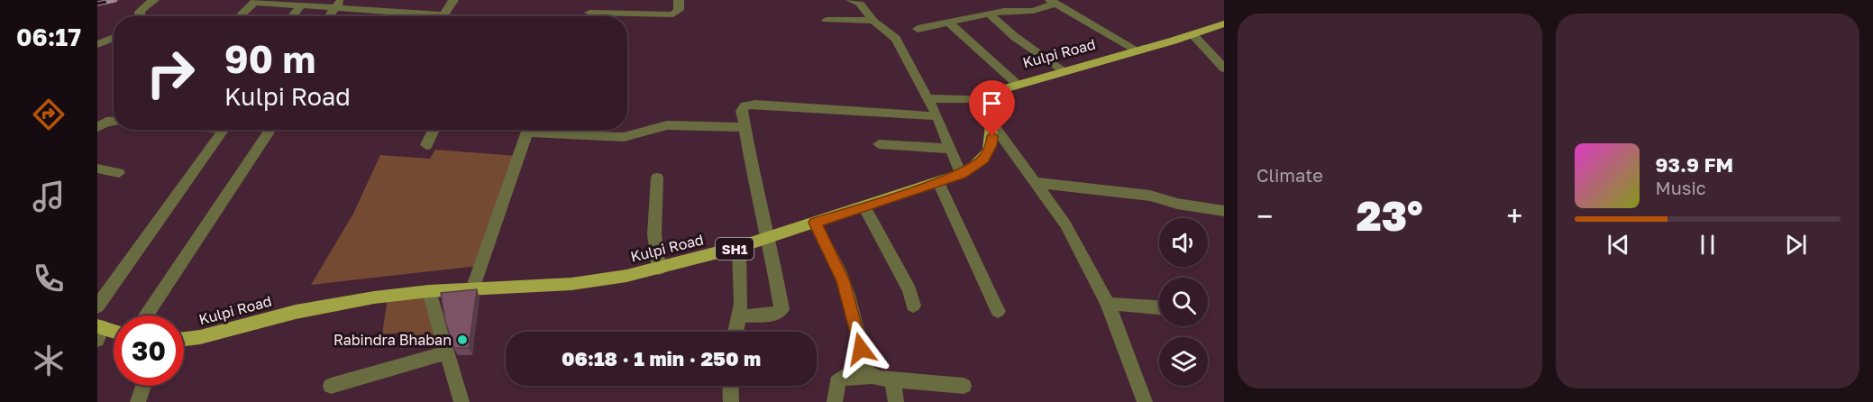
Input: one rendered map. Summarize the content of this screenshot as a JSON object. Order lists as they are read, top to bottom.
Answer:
{
  "streets": {
    "main road": ["Kulpi Road", "SH1"]
  },
  "places": ["Rabindra Bhaban"],
  "page": {
    "tabs": "06:17",
    "tile": "Climate",
    "turn": ["90 m", "Kulpi Road"],
    "song": ["93.9 FM", "Music"],
    "heat": ["−", "23°", "+"],
    "limit": "30",
    "trip": "06:18 · 1 min · 250 m"
  }
}
